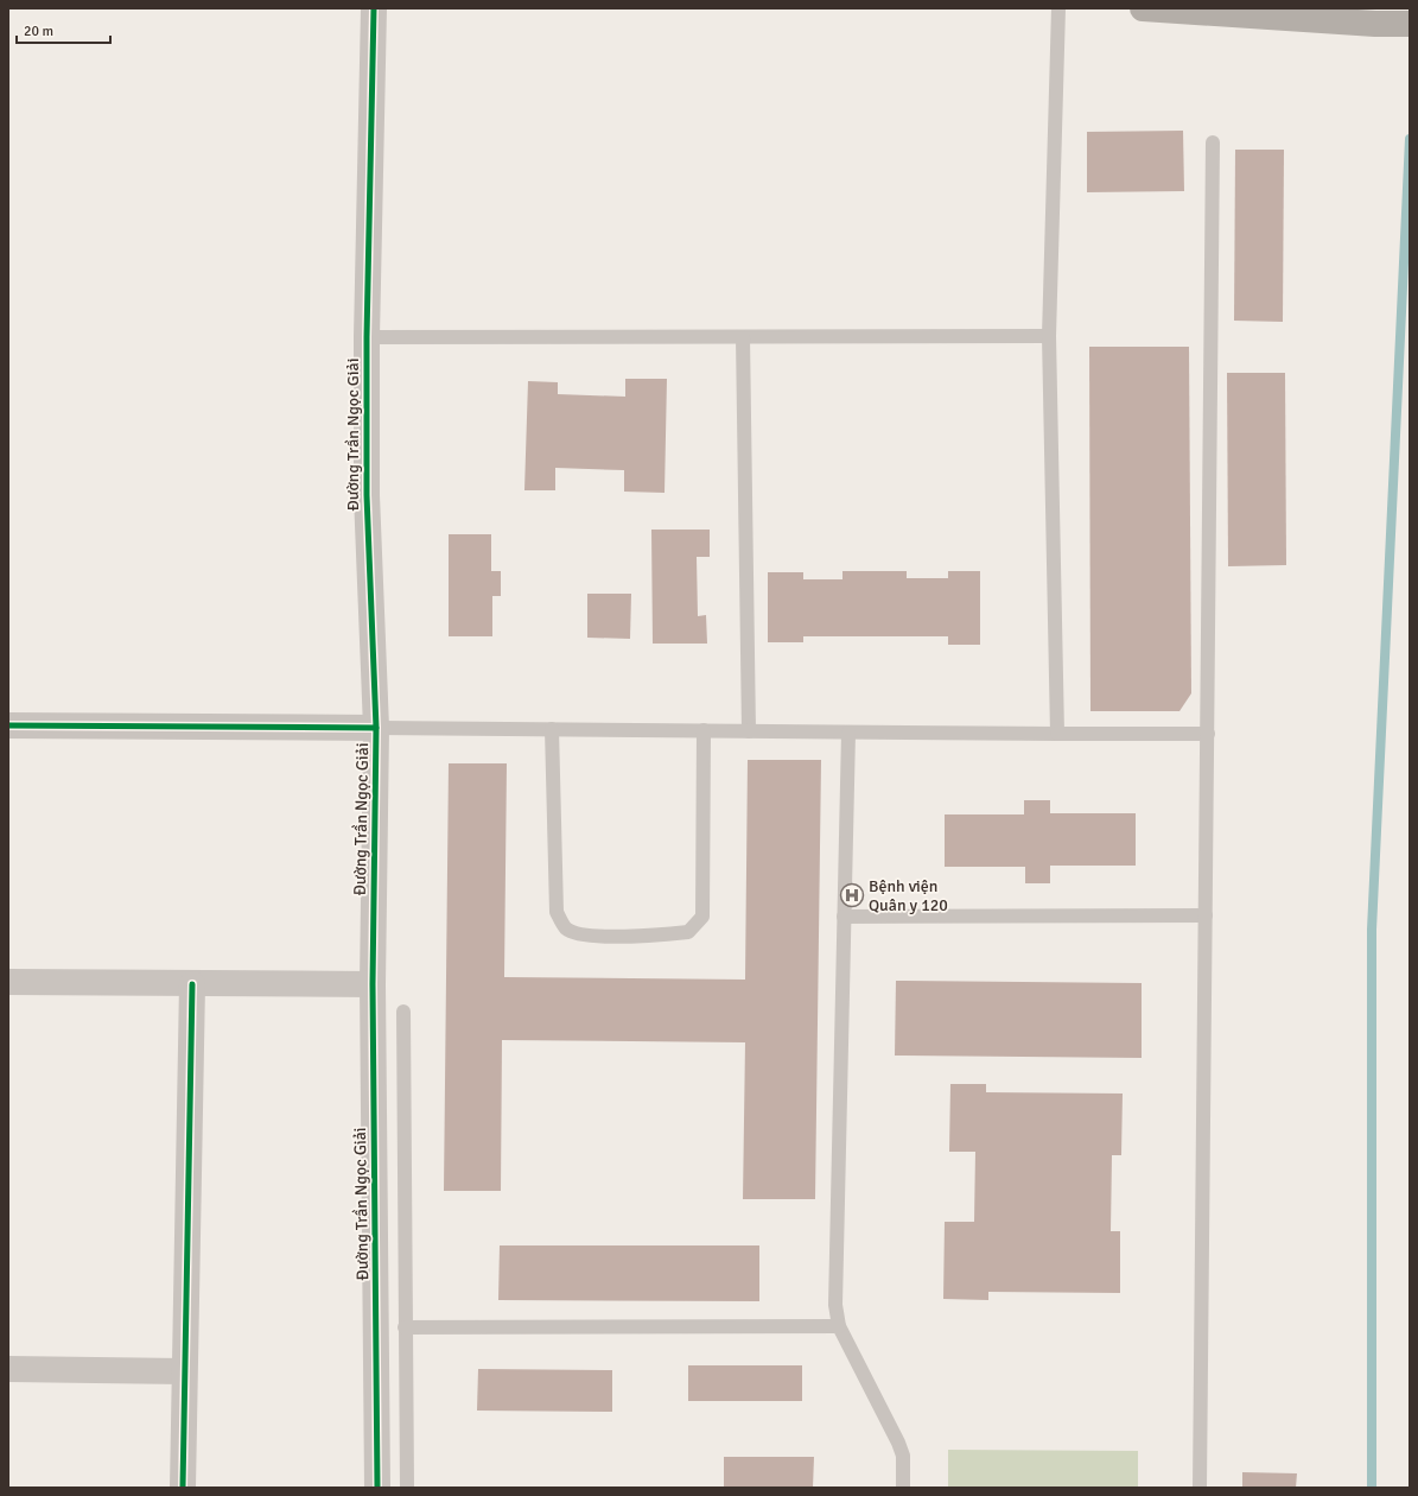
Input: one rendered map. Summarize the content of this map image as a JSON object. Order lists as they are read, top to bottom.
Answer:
{
  "streets": {
    "street": ["Đường Trần Ngọc Giải"]
  },
  "places": {
    "hospital": ["Bệnh viện Quân y 120"]
  },
  "scale_bar": "20 m"
}
